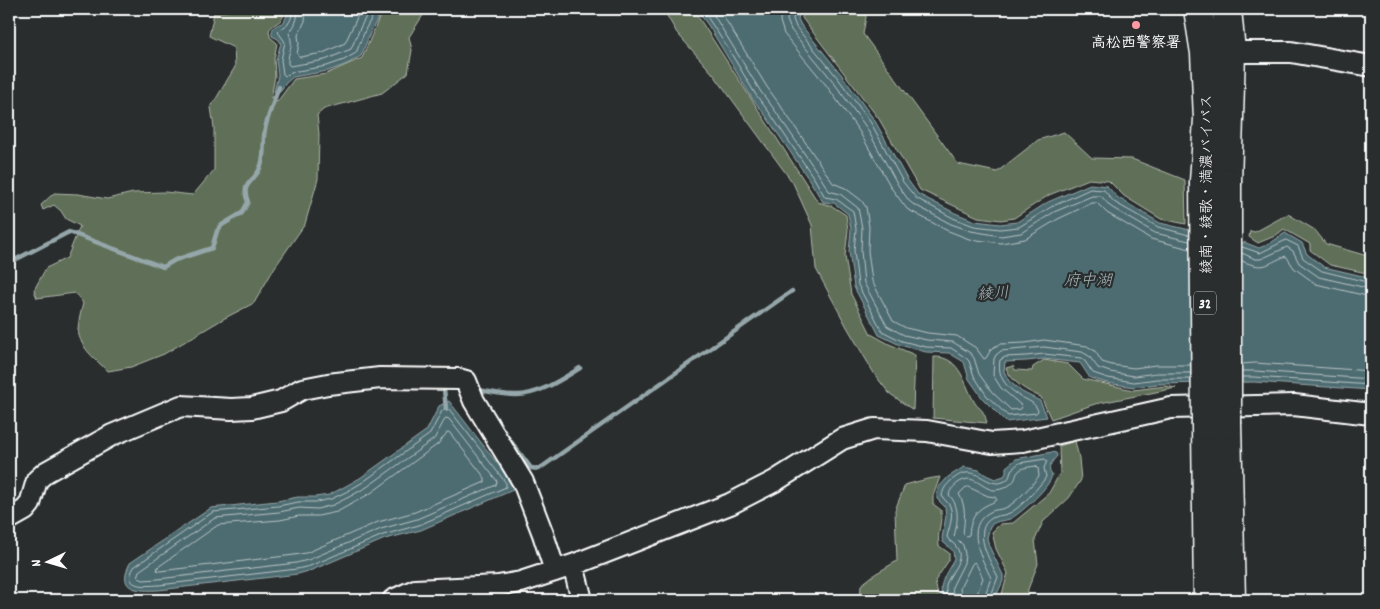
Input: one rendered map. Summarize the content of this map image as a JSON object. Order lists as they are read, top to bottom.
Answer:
{
  "streets": {
    "highway": ["綾南・綾歌・満濃バイパス", "32"]
  },
  "water": ["府中湖", "綾川"],
  "places": ["高松西警察署"],
  "north": "left"
}
